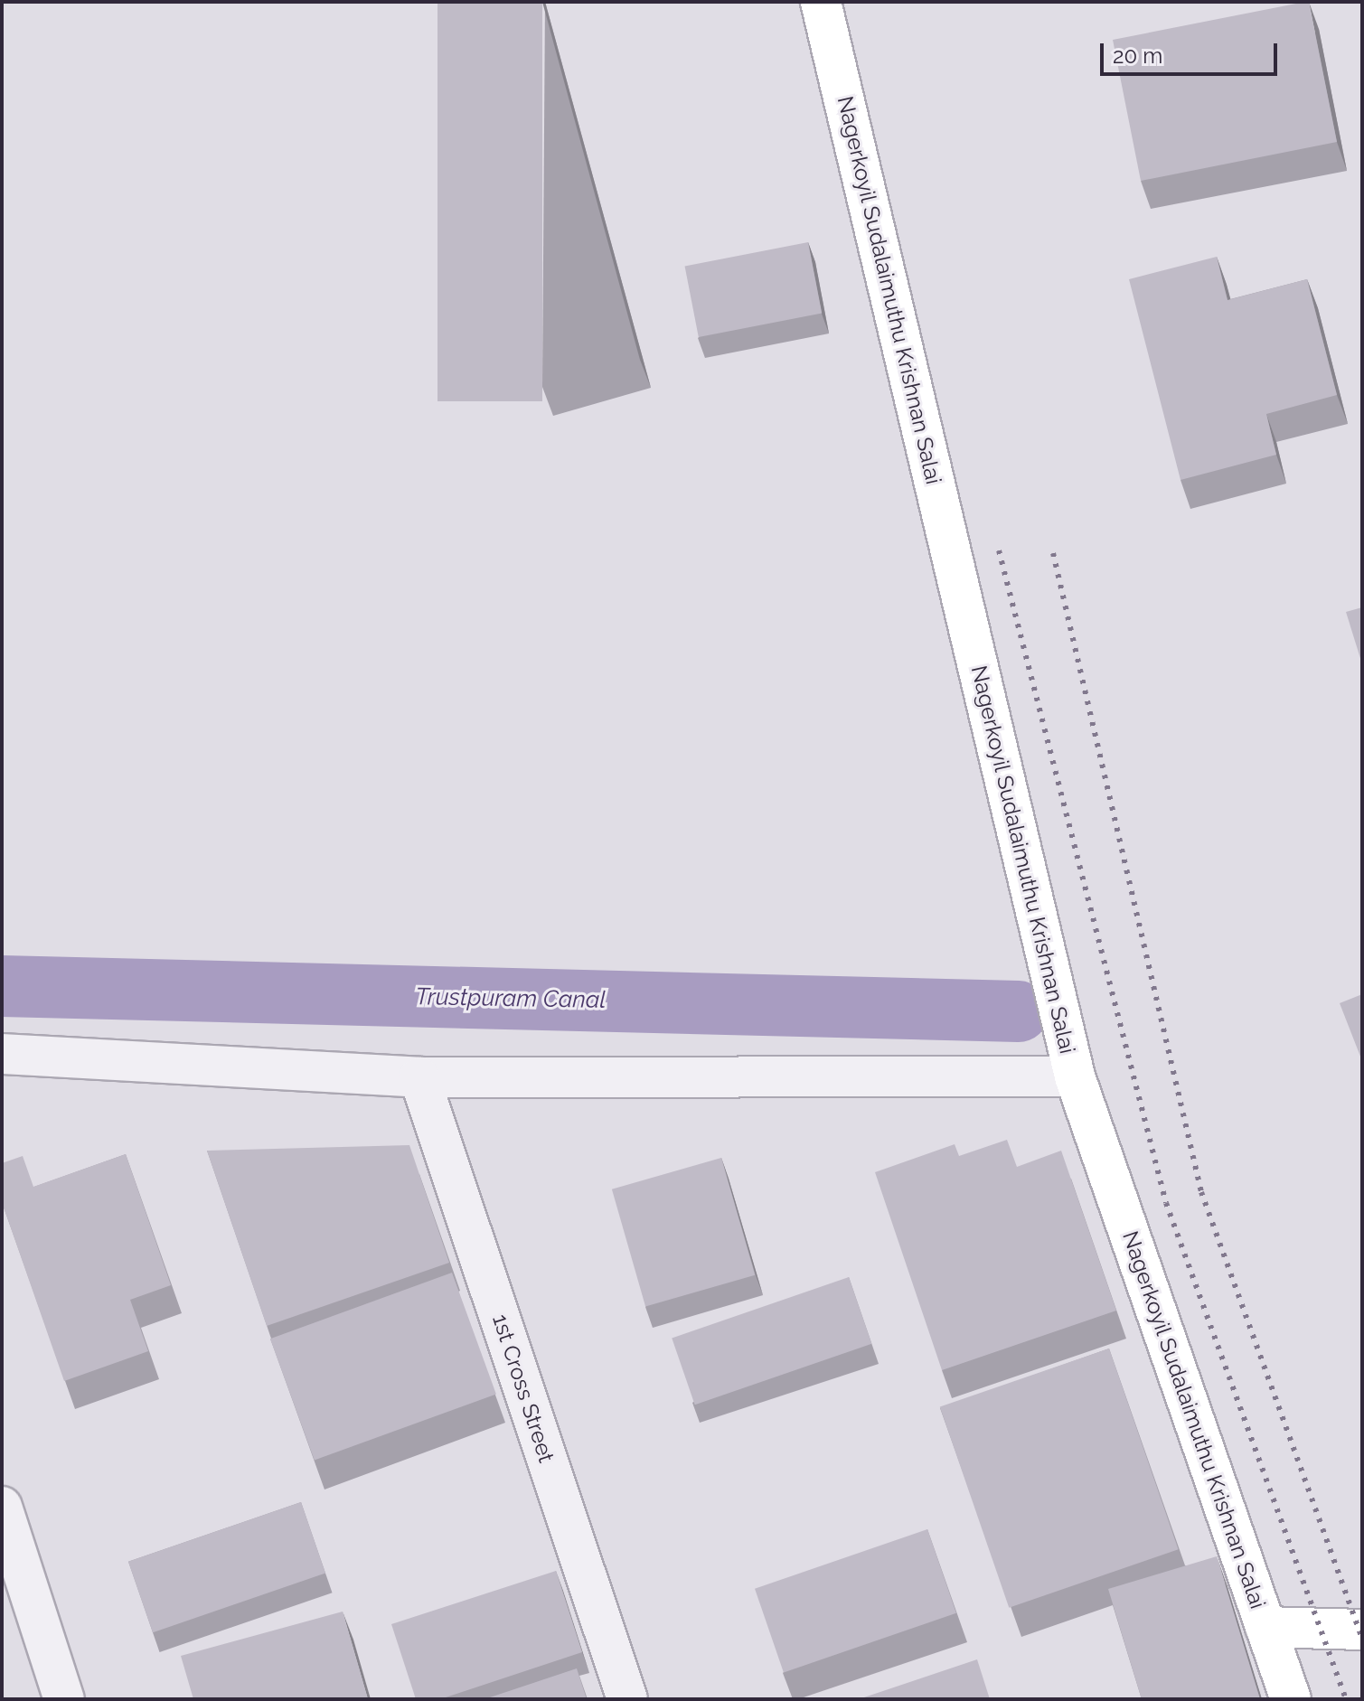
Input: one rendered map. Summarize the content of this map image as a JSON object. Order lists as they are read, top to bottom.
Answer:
{
  "streets": {
    "main road": ["Nagerkoyil Sudalaimuthu Krishnan Salai"],
    "street": ["1st Cross Street"]
  },
  "water": ["Trustpuram Canal"],
  "scale_bar": "20 m"
}
